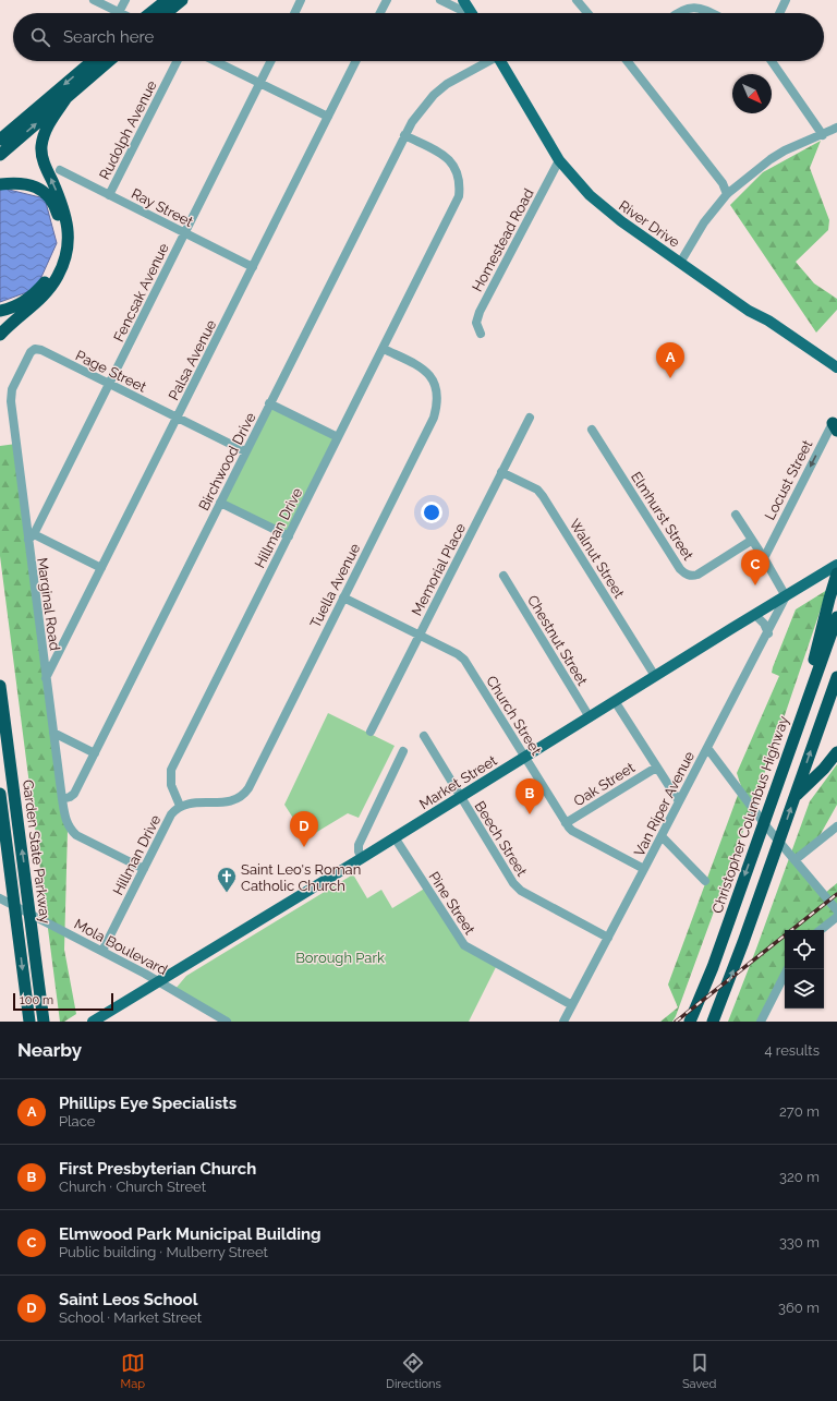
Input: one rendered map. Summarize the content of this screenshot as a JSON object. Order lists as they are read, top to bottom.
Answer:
{
  "streets": {
    "highway": ["Christopher Columbus Highway", "Garden State Parkway"],
    "main road": ["River Drive", "Market Street"],
    "street": [
      "Rudolph Avenue",
      "Ray Street",
      "Homestead Road",
      "Fencsak Avenue",
      "Palsa Avenue",
      "Page Street",
      "Birchwood Drive",
      "Locust Street",
      "Elmhurst Street",
      "Hillman Drive",
      "Walnut Street",
      "Memorial Place",
      "Tuella Avenue",
      "Marginal Road",
      "Chestnut Street",
      "Church Street",
      "Oak Street",
      "Van Riper Avenue",
      "Beech Street",
      "Pine Street",
      "Mola Boulevard"
    ]
  },
  "crossings": [
    ["Rudolph Avenue", "Ray Street"],
    ["Ray Street", "Fencsak Avenue"],
    ["Ray Street", "Palsa Avenue"],
    ["River Drive", "Homestead Road"],
    ["Fencsak Avenue", "Page Street"],
    ["Fencsak Avenue", "Marginal Road"],
    ["Palsa Avenue", "Page Street"],
    ["Palsa Avenue", "Marginal Road"],
    ["Page Street", "Birchwood Drive"],
    ["Page Street", "Marginal Road"],
    ["Birchwood Drive", "Hillman Drive"],
    ["Birchwood Drive", "Marginal Road"],
    ["Hillman Drive", "Tuella Avenue"],
    ["Hillman Drive", "Mola Boulevard"],
    ["Walnut Street", "Memorial Place"],
    ["Walnut Street", "Market Street"],
    ["Memorial Place", "Church Street"],
    ["Tuella Avenue", "Church Street"],
    ["Chestnut Street", "Market Street"],
    ["Church Street", "Market Street"],
    ["Church Street", "Oak Street"],
    ["Church Street", "Van Riper Avenue"],
    ["Market Street", "Van Riper Avenue"],
    ["Market Street", "Beech Street"],
    ["Market Street", "Pine Street"],
    ["Market Street", "Mola Boulevard"],
    ["Van Riper Avenue", "Beech Street"],
    ["Van Riper Avenue", "Pine Street"]
  ],
  "one_way": ["Locust Street"],
  "parks": ["Borough Park"],
  "places": {
    "church": ["Saint Leo's Roman Catholic Church"]
  },
  "scale_bar": "100 m",
  "north": "bottom right",
  "page": {
    "search": "Search here",
    "pins": [
      "A",
      "C",
      "B",
      "D"
    ],
    "scale": "100 m",
    "heading": ["Nearby", "4 results"],
    "list": [
      {
        "mark": "A",
        "name": "Phillips Eye Specialists",
        "note": "Place",
        "value": "270 m"
      },
      {
        "mark": "B",
        "name": "First Presbyterian Church",
        "note": "Church · Church Street",
        "value": "320 m"
      },
      {
        "mark": "C",
        "name": "Elmwood Park Municipal Building",
        "note": "Public building · Mulberry Street",
        "value": "330 m"
      },
      {
        "mark": "D",
        "name": "Saint Leos School",
        "note": "School · Market Street",
        "value": "360 m"
      }
    ],
    "nav": ["Map", "Directions", "Saved"]
  }
}
